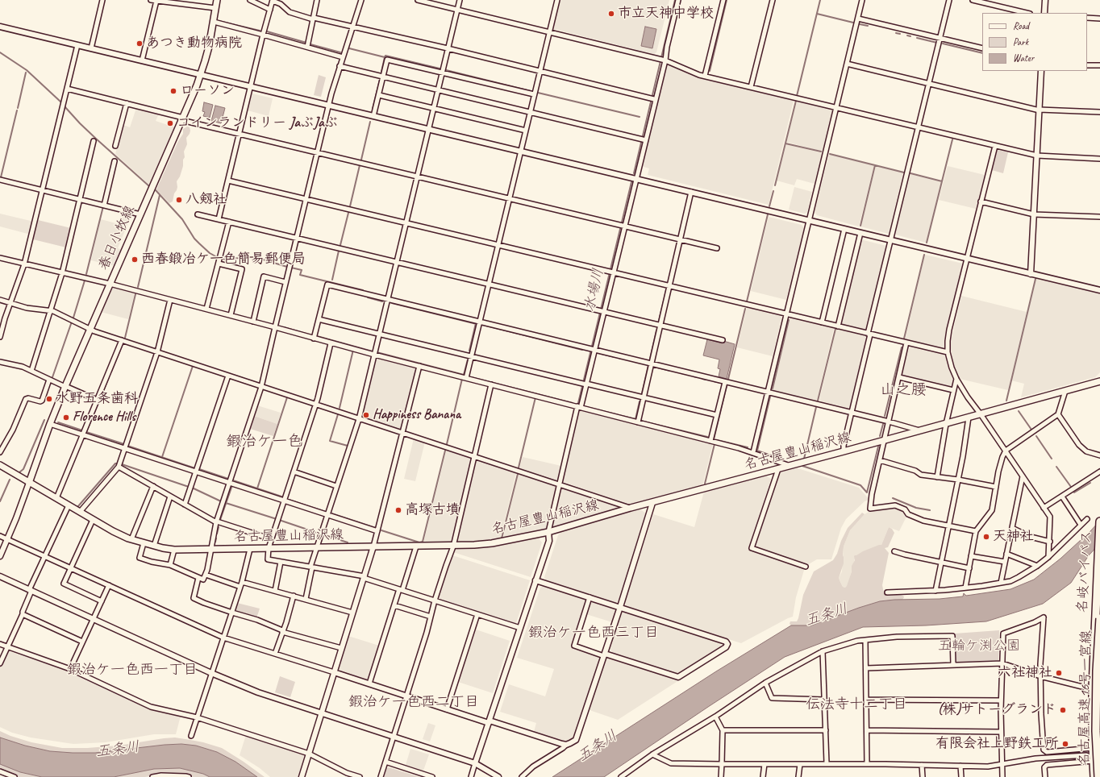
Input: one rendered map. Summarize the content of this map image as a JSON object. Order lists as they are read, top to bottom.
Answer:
{
  "streets": {
    "highway": ["名岐バイパス", "名古屋高速16号一宮線"],
    "main road": ["春日小牧線", "名古屋豊山稲沢線"]
  },
  "crossings": [
    ["春日小牧線", "名古屋豊山稲沢線"]
  ],
  "districts": [
    "山之腰",
    "鍜治ケ一色",
    "鍜治ケ一色西三丁目",
    "鍜治ケ一色西一丁目",
    "鍜治ケ一色西二丁目",
    "伝法寺十二丁目"
  ],
  "water": ["水場川", "五条川"],
  "parks": ["五輪ケ渕公園"],
  "places": [
    "市立天神中学校",
    "あつき動物病院",
    "ローソン",
    "コインランドリー JaぶJaぶ",
    "八剱社",
    "西春鍛冶ケ一色簡易郵便局",
    "水野五条歯科",
    "Happiness Banana",
    "Florence Hills",
    "高塚古墳",
    "天神社",
    "六社神社",
    "(株)サトーグランド",
    "有限会社上野鉄工所"
  ],
  "legend": ["Road", "Park", "Water"]
}
